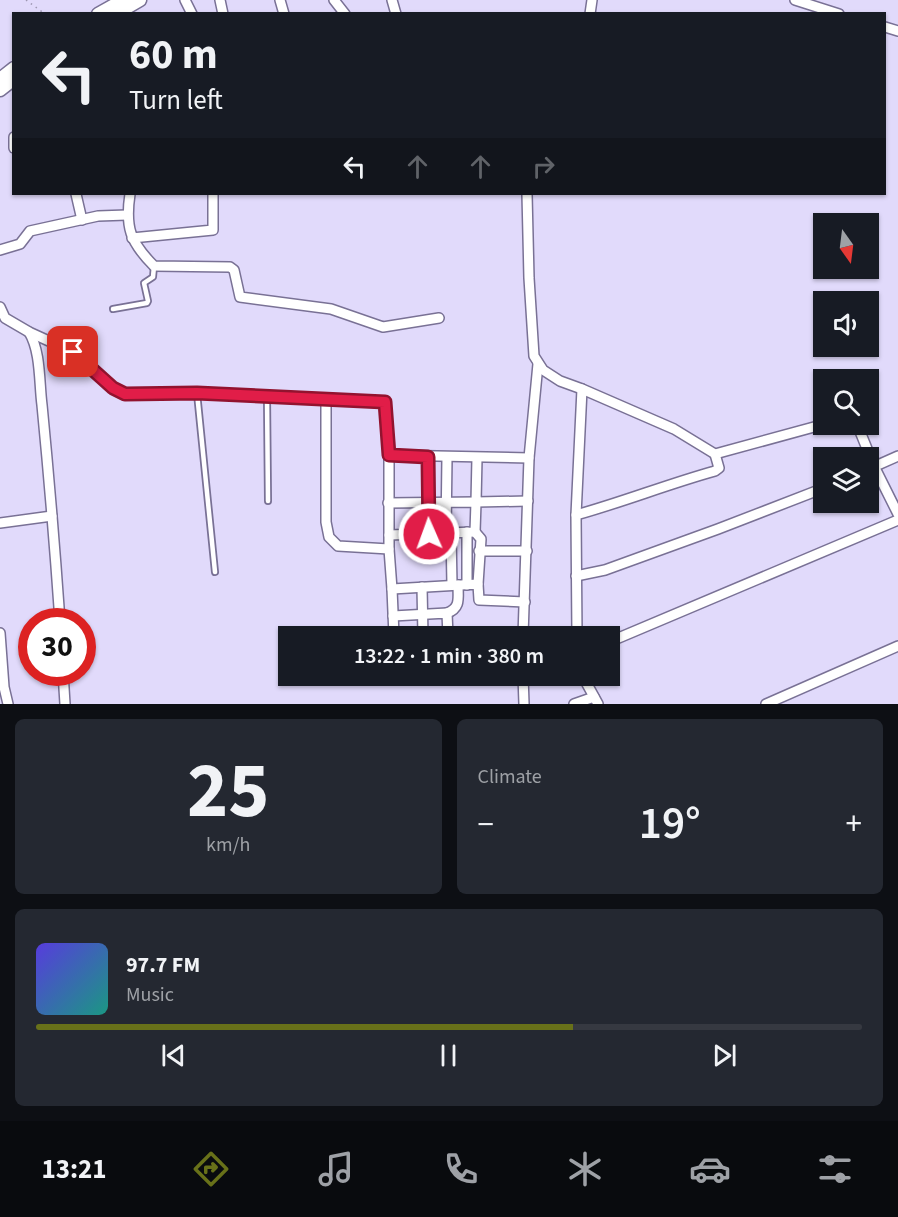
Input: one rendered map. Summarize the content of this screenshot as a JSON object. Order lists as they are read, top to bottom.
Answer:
{
  "north": "bottom",
  "page": {
    "turn": ["60 m", "Turn left"],
    "limit": "30",
    "trip": "13:22 · 1 min · 380 m",
    "tile": [
      ["25", "km/h"],
      "Climate"
    ],
    "heat": ["−", "19°", "+"],
    "song": ["97.7 FM", "Music"],
    "tabs": "13:21"
  }
}
